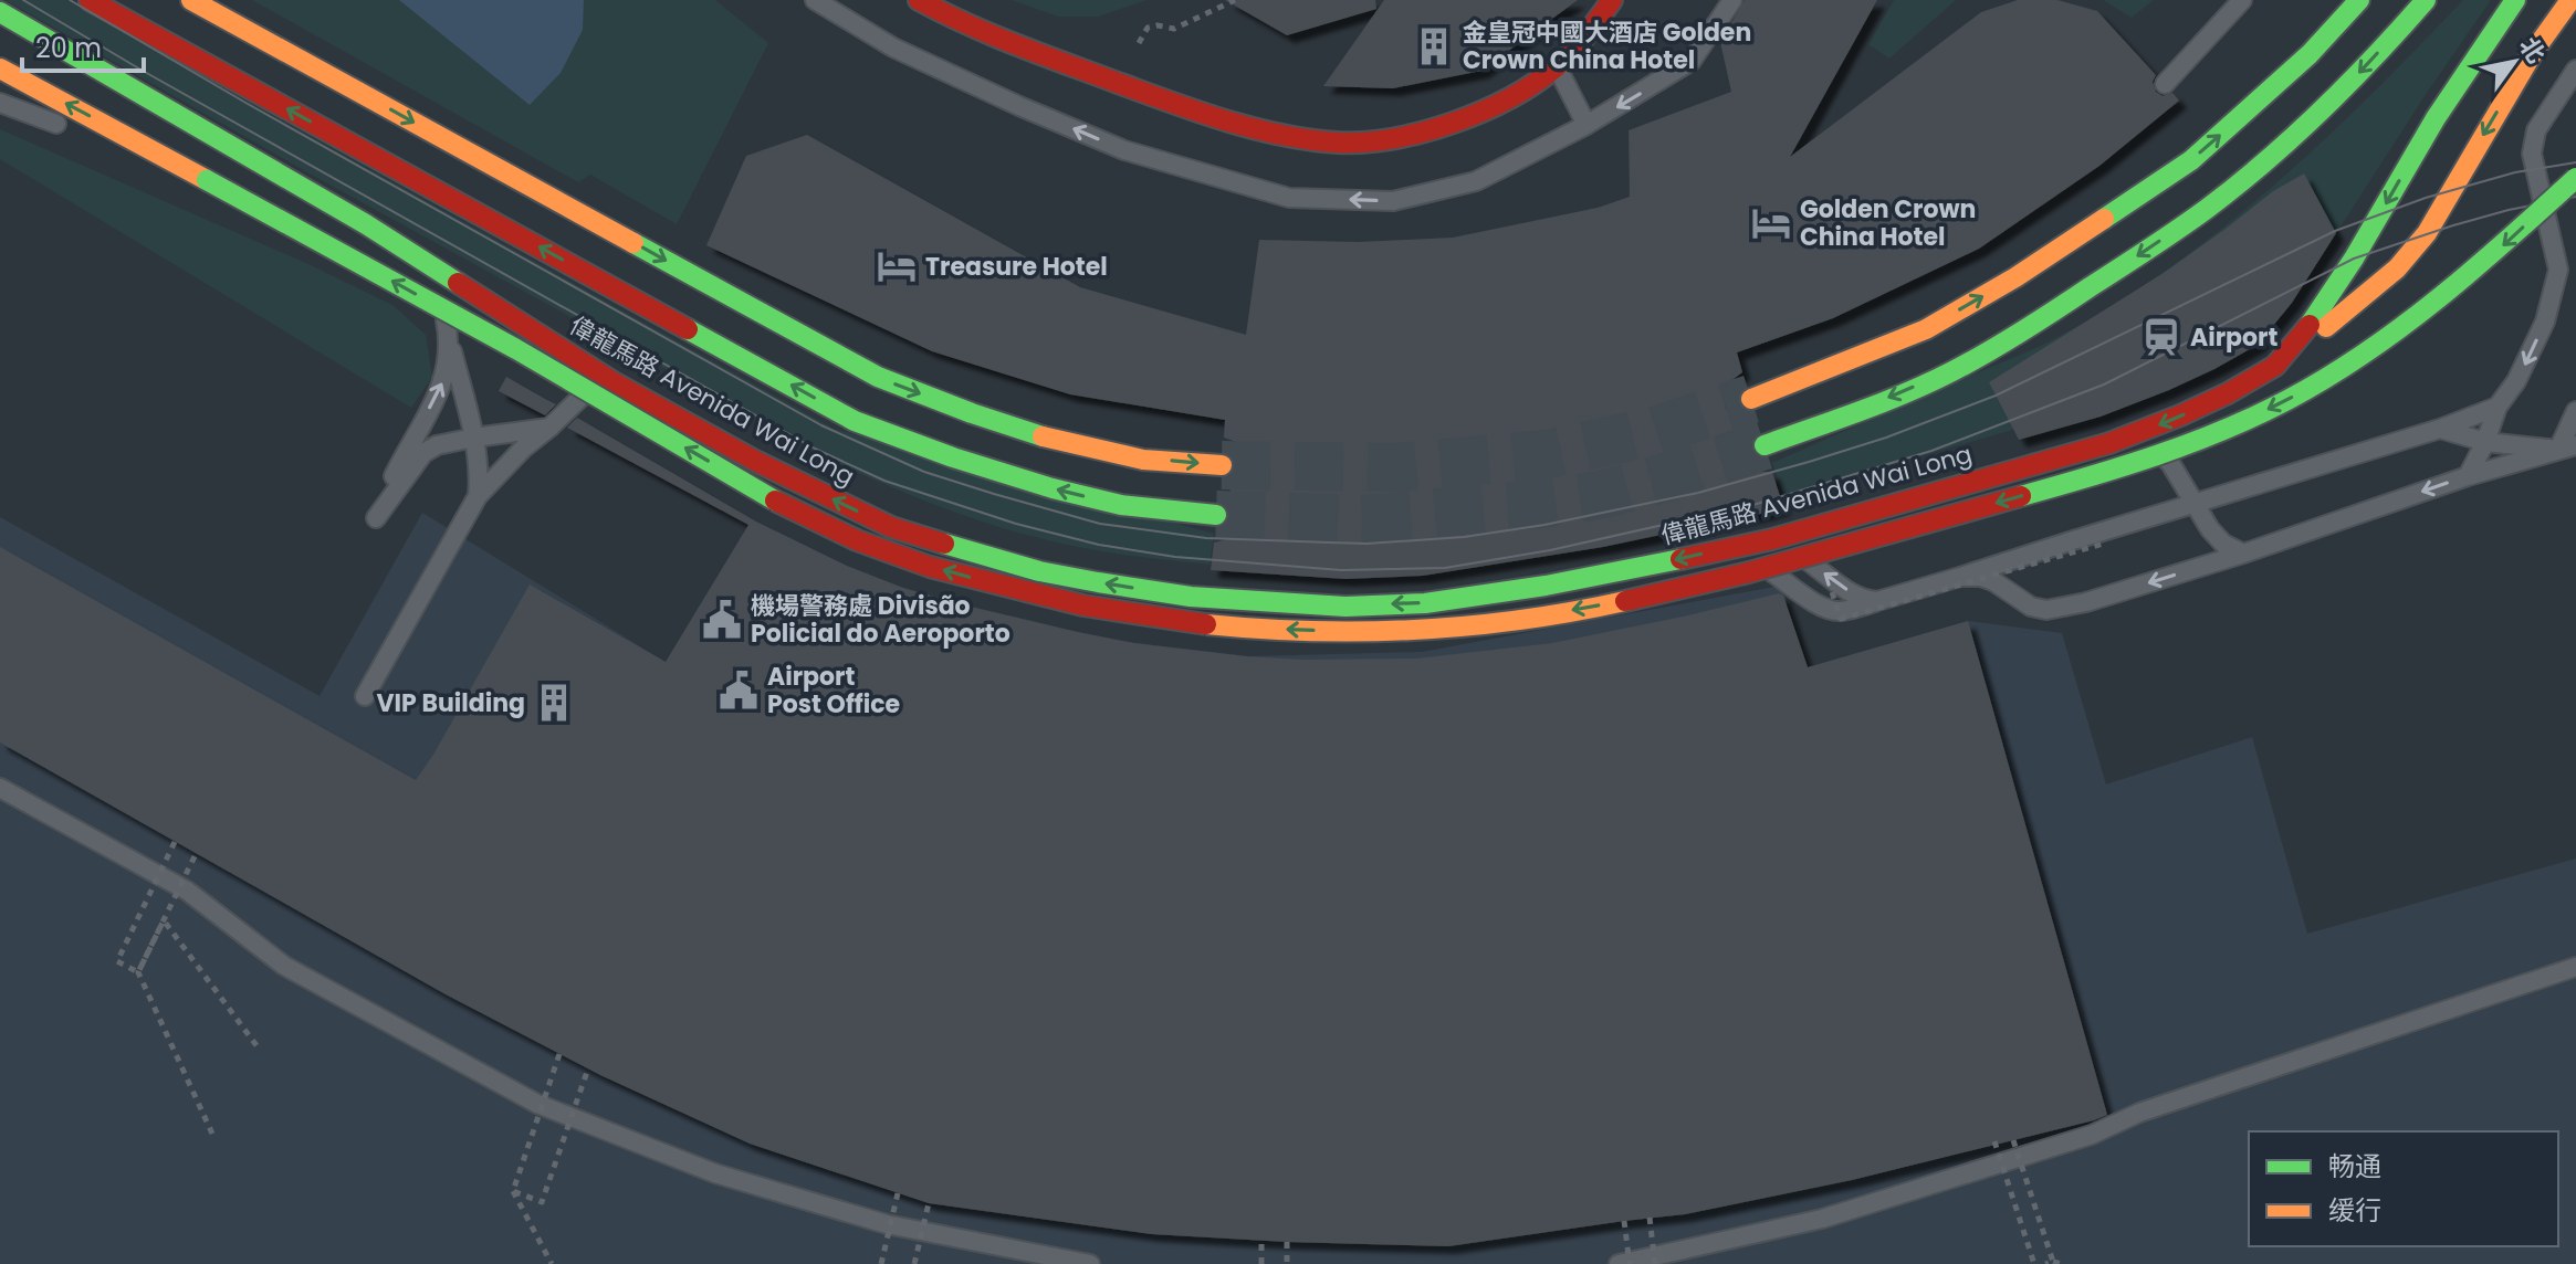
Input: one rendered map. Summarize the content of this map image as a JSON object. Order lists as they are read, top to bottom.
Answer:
{
  "streets": {
    "street": ["偉龍馬路 Avenida Wai Long"]
  },
  "one_way": ["偉龍馬路 Avenida Wai Long"],
  "places": {
    "building": ["金皇冠中國大酒店 Golden Crown China Hotel", "VIP Building"],
    "hotel": ["Golden Crown China Hotel", "Treasure Hotel"],
    "station": ["Airport"],
    "public building": ["機場警務處 Divisão Policial do Aeroporto", "Airport Post Office"]
  },
  "legend": ["畅通", "缓行"],
  "scale_bar": "20 m",
  "north": "top right"
}
